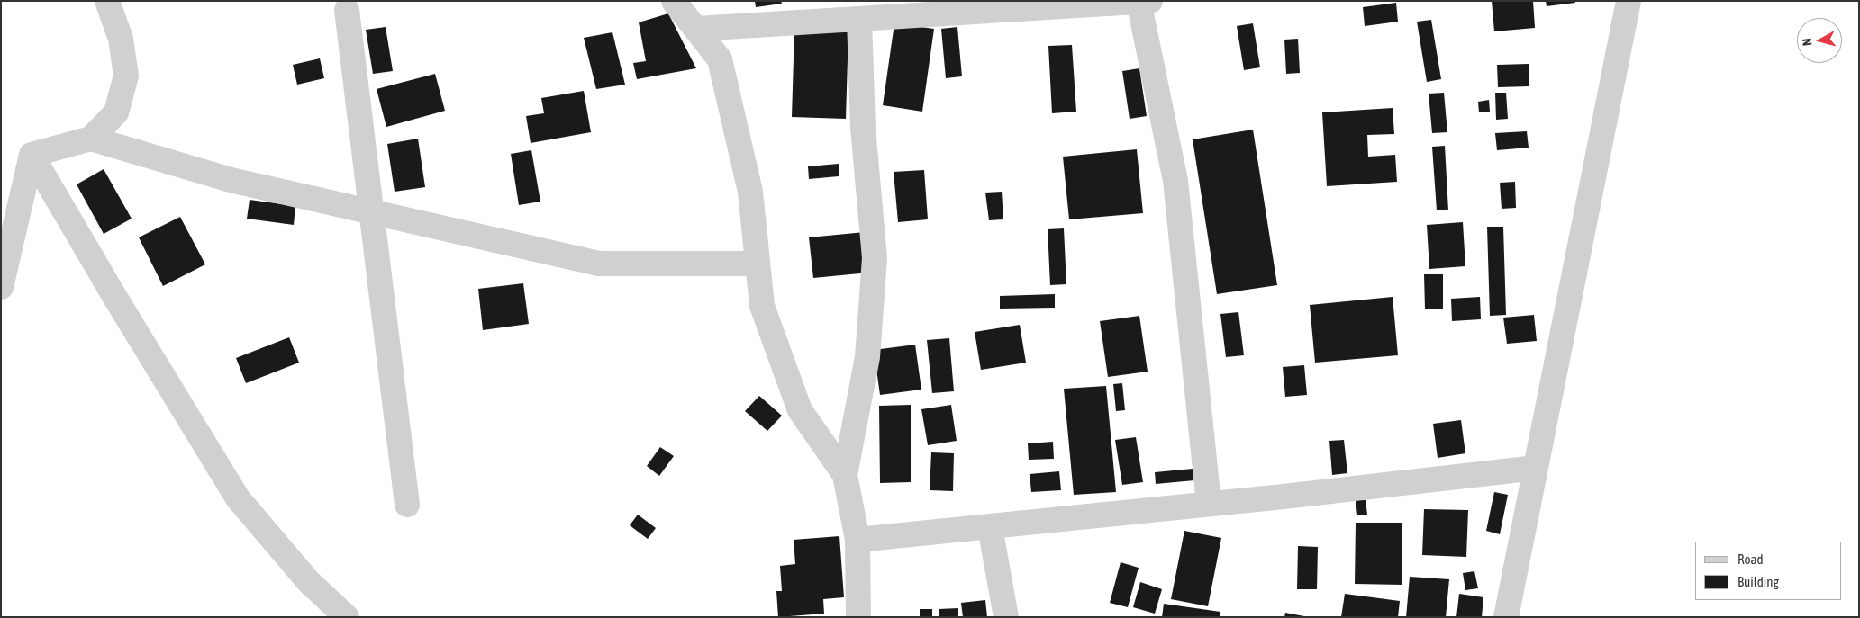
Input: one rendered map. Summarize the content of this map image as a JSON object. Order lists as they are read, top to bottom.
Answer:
{
  "legend": ["Road", "Building"],
  "north": "left"
}
